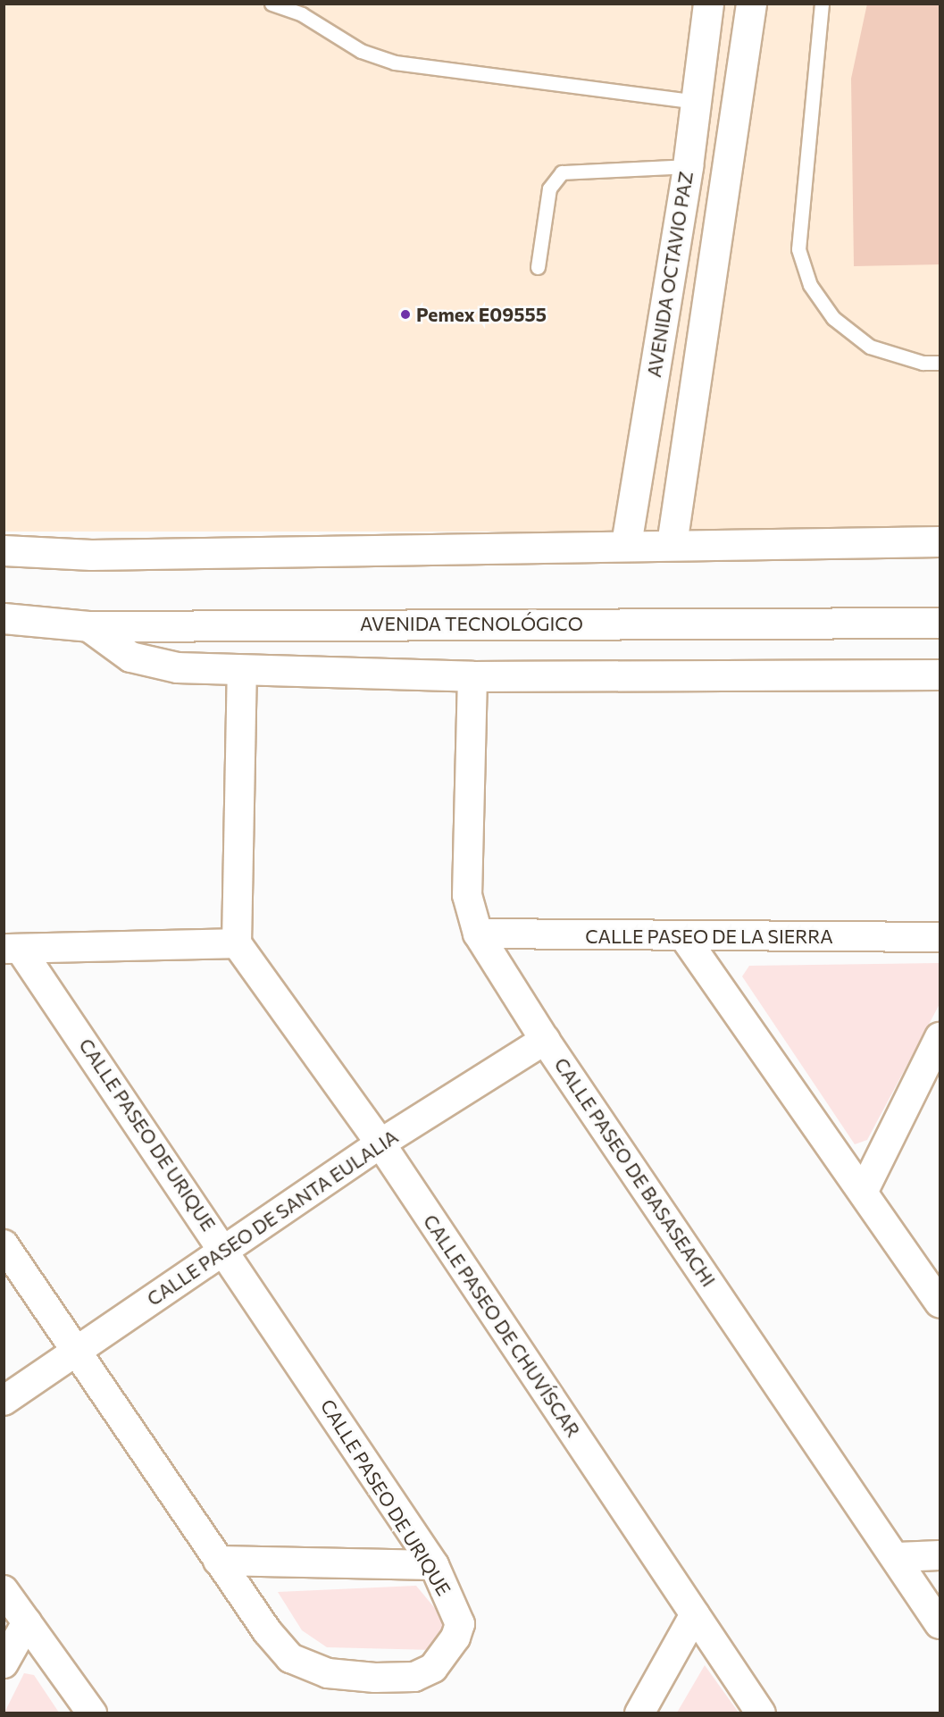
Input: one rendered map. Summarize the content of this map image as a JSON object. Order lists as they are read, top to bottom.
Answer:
{
  "streets": {
    "street": [
      "AVENIDA OCTAVIO PAZ",
      "AVENIDA TECNOLÓGICO",
      "CALLE PASEO DE LA SIERRA",
      "CALLE PASEO DE URIQUE",
      "CALLE PASEO DE BASASEACHI",
      "CALLE PASEO DE SANTA EULALIA",
      "CALLE PASEO DE CHUVÍSCAR"
    ]
  },
  "crossings": [
    ["CALLE PASEO DE LA SIERRA", "CALLE PASEO DE BASASEACHI"],
    ["CALLE PASEO DE URIQUE", "CALLE PASEO DE SANTA EULALIA"],
    ["CALLE PASEO DE BASASEACHI", "CALLE PASEO DE SANTA EULALIA"],
    ["CALLE PASEO DE SANTA EULALIA", "CALLE PASEO DE CHUVÍSCAR"]
  ],
  "places": ["Pemex E09555"]
}
